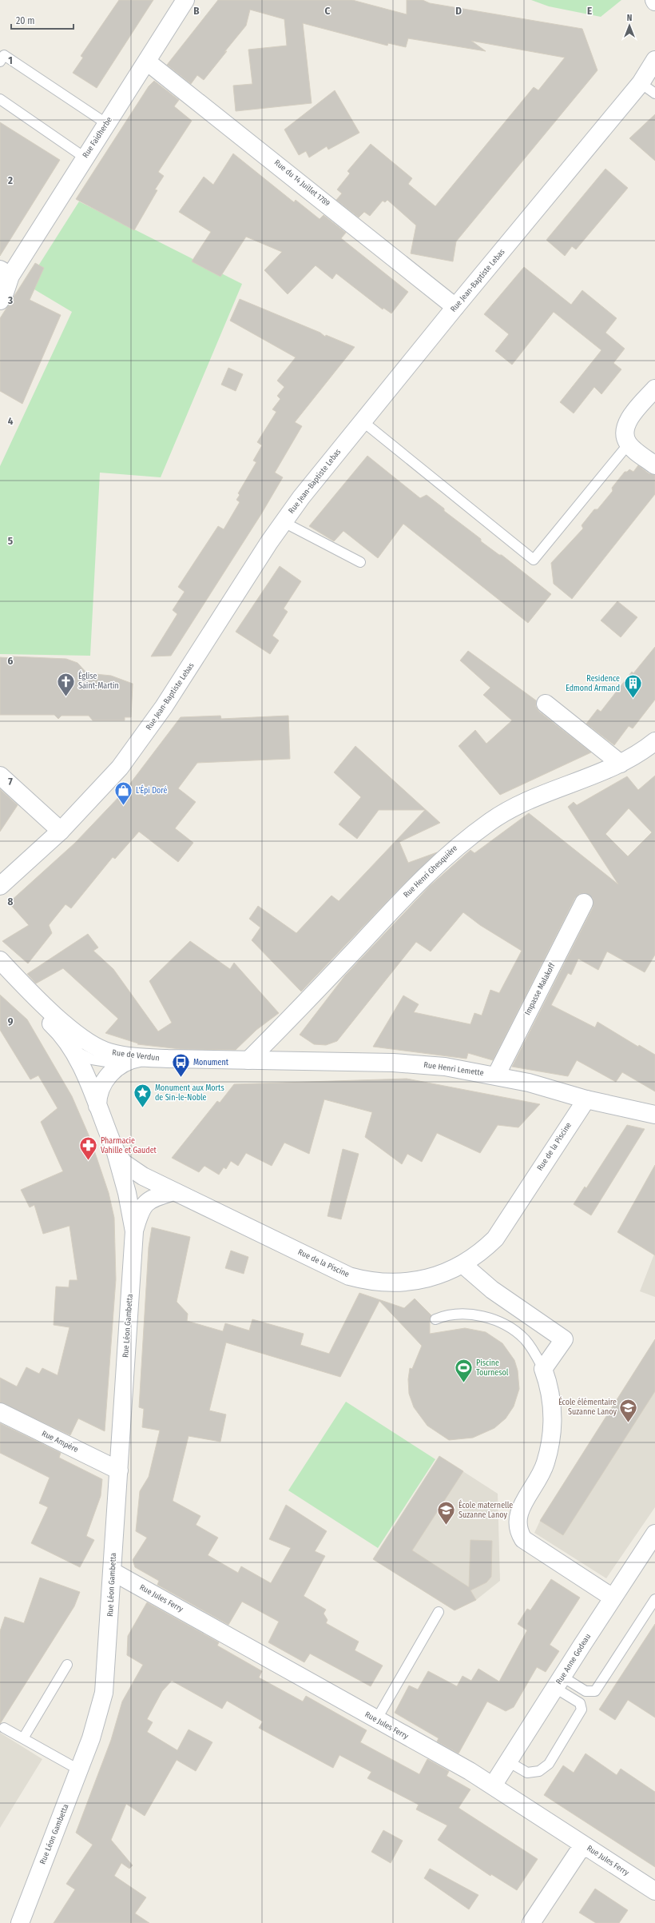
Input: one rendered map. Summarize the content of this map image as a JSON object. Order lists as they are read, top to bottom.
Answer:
{
  "streets": {
    "street": [
      "Rue Faidherbe",
      "Rue du 14 Juillet 1789",
      "Rue Jean-Baptiste Lebas",
      "Rue Henri Ghesquière",
      "Impasse Malakoff",
      "Rue de Verdun",
      "Rue Henri Lemette",
      "Rue de la Piscine",
      "Rue Léon Gambetta",
      "Rue Ampère",
      "Rue Jules Ferry",
      "Rue Anne Godeau"
    ]
  },
  "crossings": [
    ["Rue Faidherbe", "Rue du 14 Juillet 1789"],
    ["Rue du 14 Juillet 1789", "Rue Jean-Baptiste Lebas"],
    ["Rue Henri Ghesquière", "Rue de Verdun"],
    ["Rue Henri Ghesquière", "Rue Henri Lemette"],
    ["Impasse Malakoff", "Rue Henri Lemette"],
    ["Rue de Verdun", "Rue Henri Lemette"],
    ["Rue Henri Lemette", "Rue de la Piscine"],
    ["Rue de la Piscine", "Rue Léon Gambetta"],
    ["Rue Léon Gambetta", "Rue Ampère"],
    ["Rue Léon Gambetta", "Rue Jules Ferry"],
    ["Rue Jules Ferry", "Rue Anne Godeau"]
  ],
  "places": {
    "church": ["Église Saint-Martin"],
    "building": ["Residence Edmond Armand"],
    "shop": ["L'Épi Doré"],
    "bus stop": ["Monument"],
    "place": ["Monument aux Morts de Sin-le-Noble"],
    "pharmacy": ["Pharmacie Vahille et Gaudet"],
    "sports": ["Piscine Tournesol"],
    "school or university": ["École élémentaire Suzanne Lanoy", "École maternelle Suzanne Lanoy"]
  },
  "scale_bar": "20 m",
  "north": "top",
  "grid": {
    "columns": [
      "B",
      "C",
      "D",
      "E"
    ],
    "rows": [
      "1",
      "2",
      "3",
      "4",
      "5",
      "6",
      "7",
      "8",
      "9"
    ]
  }
}
